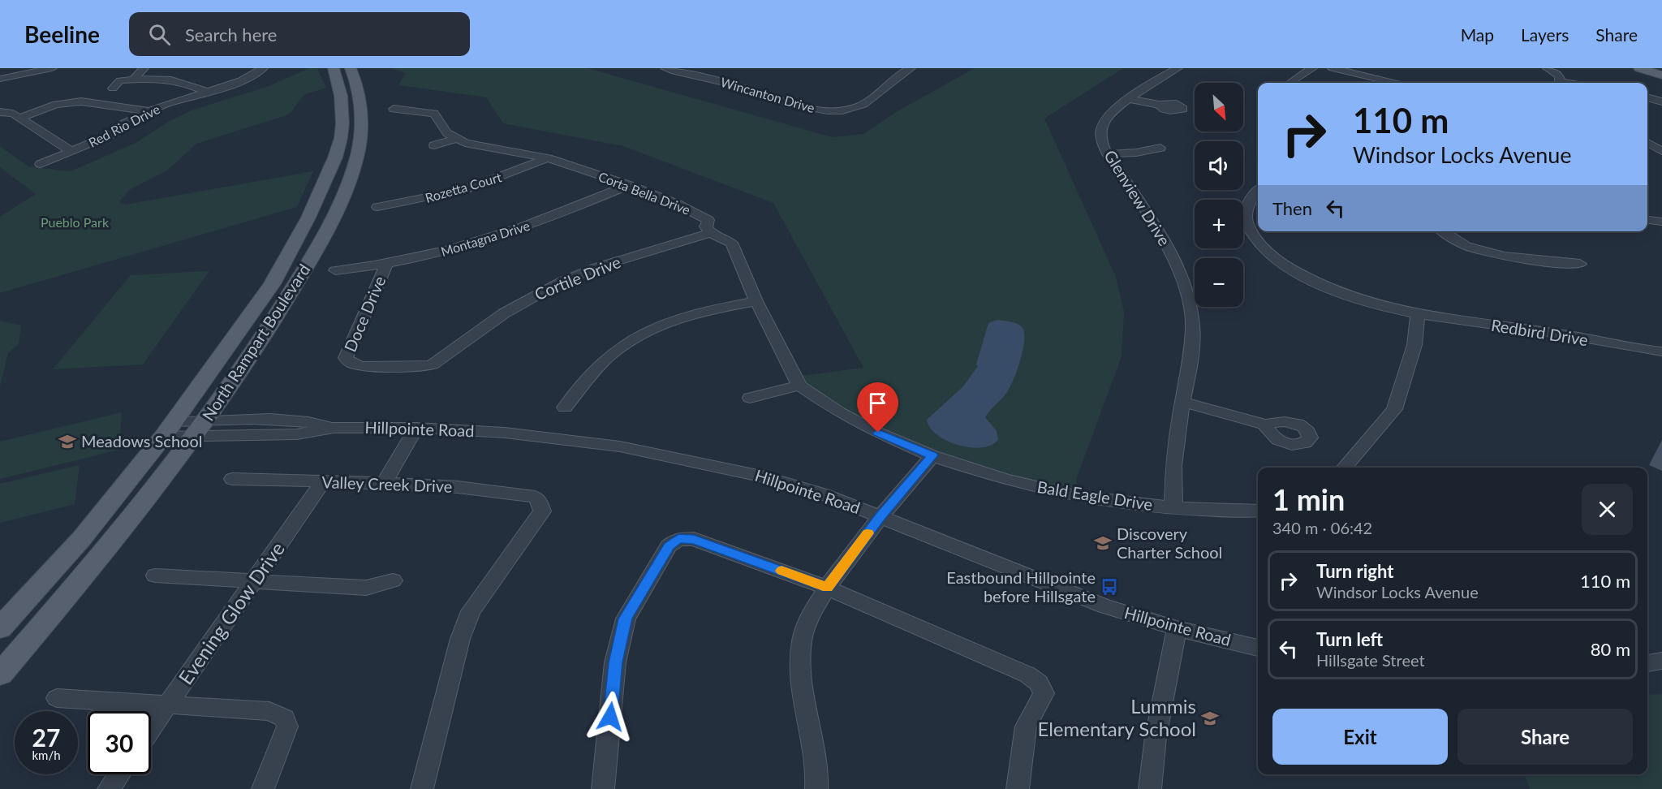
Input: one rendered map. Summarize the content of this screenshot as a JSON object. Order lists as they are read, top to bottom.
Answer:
{
  "streets": {
    "main road": ["North Rampart Boulevard"],
    "street": [
      "Wincanton Drive",
      "Red Rio Drive",
      "Rozetta Court",
      "Corta Bella Drive",
      "Glenview Drive",
      "Montagna Drive",
      "Cortile Drive",
      "Doce Drive",
      "Redbird Drive",
      "Hillpointe Road",
      "Valley Creek Drive",
      "Bald Eagle Drive",
      "Evening Glow Drive"
    ]
  },
  "crossings": [
    ["Rozetta Court", "Corta Bella Drive"],
    ["Corta Bella Drive", "Montagna Drive"],
    ["Corta Bella Drive", "Cortile Drive"],
    ["Glenview Drive", "Bald Eagle Drive"],
    ["Montagna Drive", "Doce Drive"],
    ["Cortile Drive", "Doce Drive"],
    ["North Rampart Boulevard", "Hillpointe Road"],
    ["Valley Creek Drive", "Evening Glow Drive"]
  ],
  "parks": ["Pueblo Park"],
  "places": {
    "school or university": ["Meadows School", "Discovery Charter School", "Lummis Elementary School"],
    "bus stop": ["Eastbound Hillpointe before Hillsgate"]
  },
  "north": "bottom right",
  "page": {
    "header": "Beeline",
    "search": "Search here",
    "nav": ["Map", "Layers", "Share"],
    "map_buttons": ["+", "−"],
    "turn": ["110 m", "Windsor Locks Avenue"],
    "then": "Then",
    "heading": ["1 min", "340 m · 06:42"],
    "list": [
      {
        "name": "Turn right",
        "note": "Windsor Locks Avenue",
        "value": "110 m"
      },
      {
        "name": "Turn left",
        "note": "Hillsgate Street",
        "value": "80 m"
      }
    ],
    "buttons": ["Exit", "Share"],
    "speed": "27 km/h",
    "limit": "30"
  }
}
